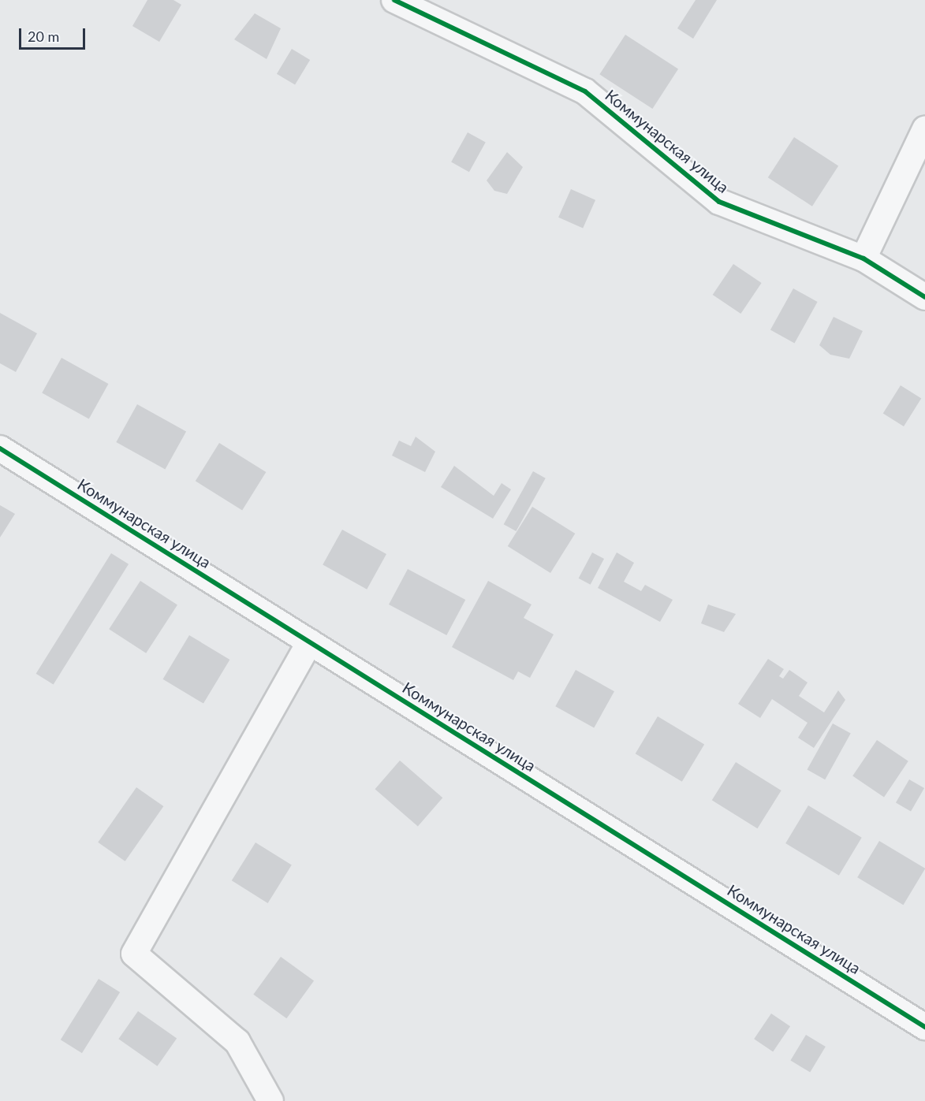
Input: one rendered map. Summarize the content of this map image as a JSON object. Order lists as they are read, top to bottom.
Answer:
{
  "streets": {
    "street": ["Коммунарская улица"]
  },
  "scale_bar": "20 m"
}
